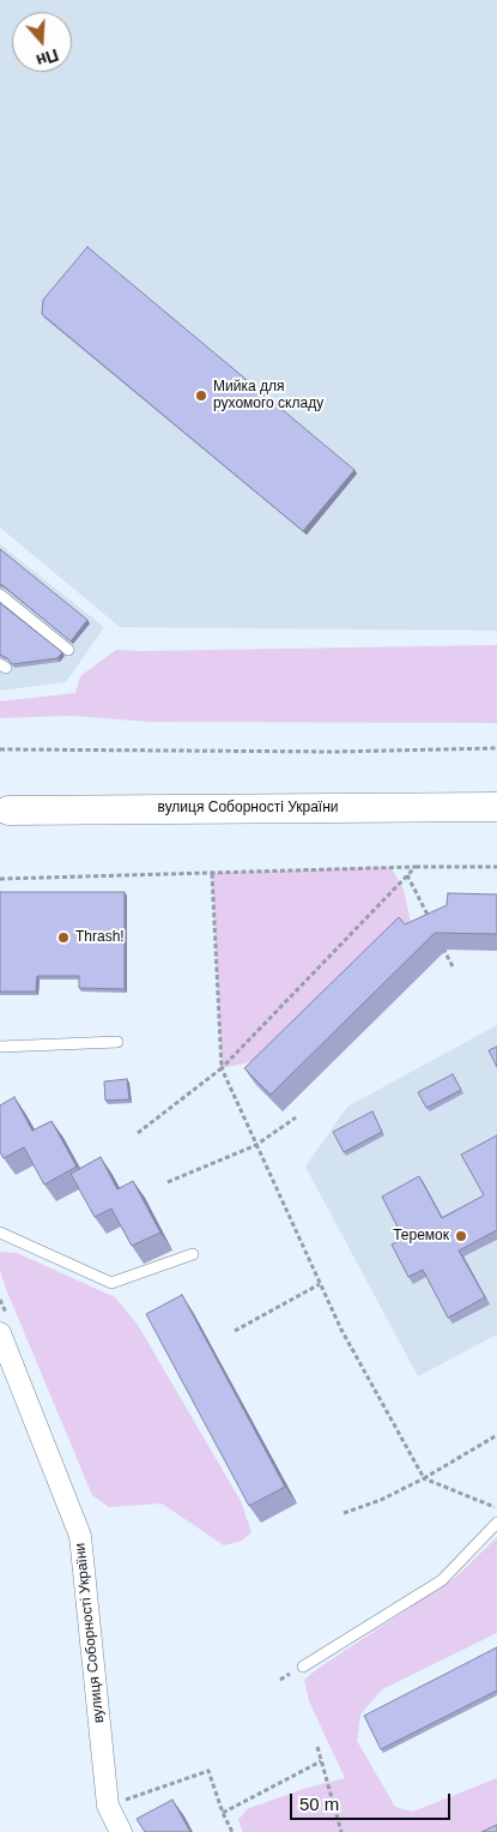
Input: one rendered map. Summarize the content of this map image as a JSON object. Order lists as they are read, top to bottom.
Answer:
{
  "streets": {
    "street": ["вулиця Соборності України"]
  },
  "places": ["Мийка для рухомого складу", "Thrash!", "Теремок"],
  "scale_bar": "50 m",
  "north": "bottom"
}
